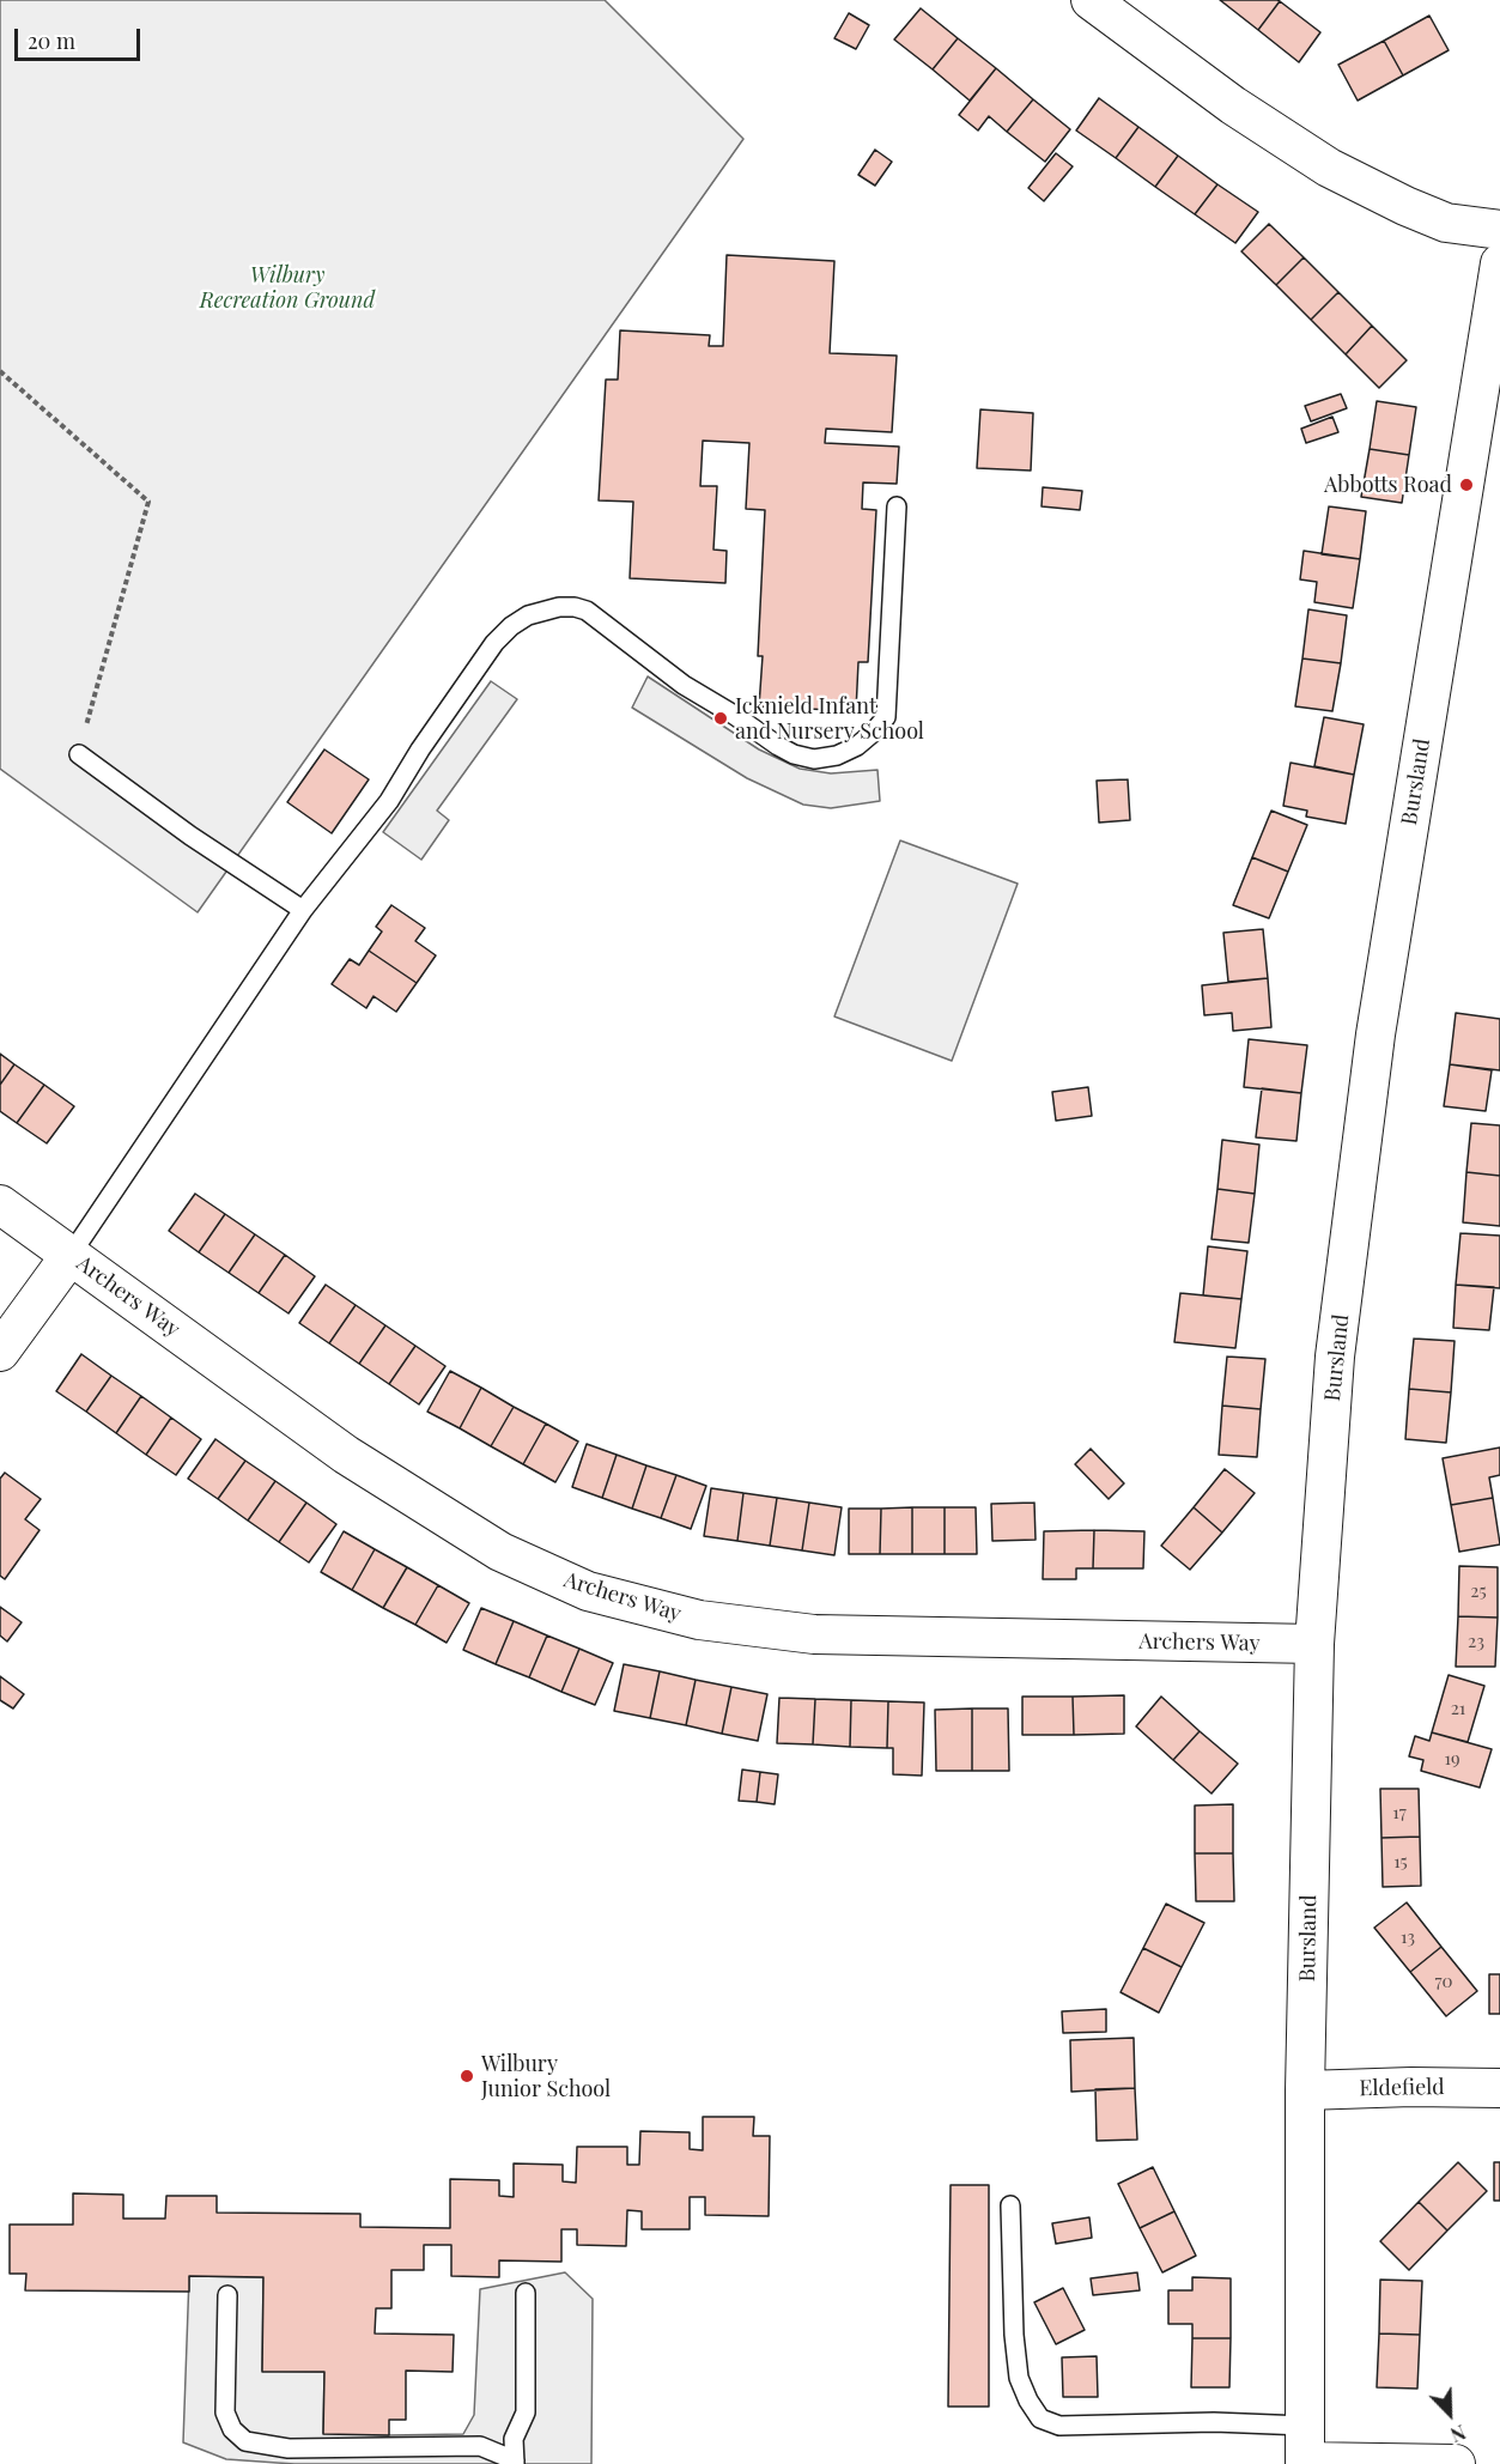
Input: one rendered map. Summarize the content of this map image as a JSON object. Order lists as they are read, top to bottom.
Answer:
{
  "streets": {
    "street": ["Bursland", "Archers Way", "Eldefield"]
  },
  "crossings": [
    ["Bursland", "Archers Way"],
    ["Bursland", "Eldefield"]
  ],
  "parks": ["Wilbury Recreation Ground"],
  "places": ["Abbotts Road", "Icknield Infant and Nursery School", "Wilbury Junior School"],
  "house_numbers": [
    "25",
    "23",
    "21",
    "19",
    "17",
    "15",
    "13",
    "70"
  ],
  "scale_bar": "20 m",
  "north": "bottom right"
}
